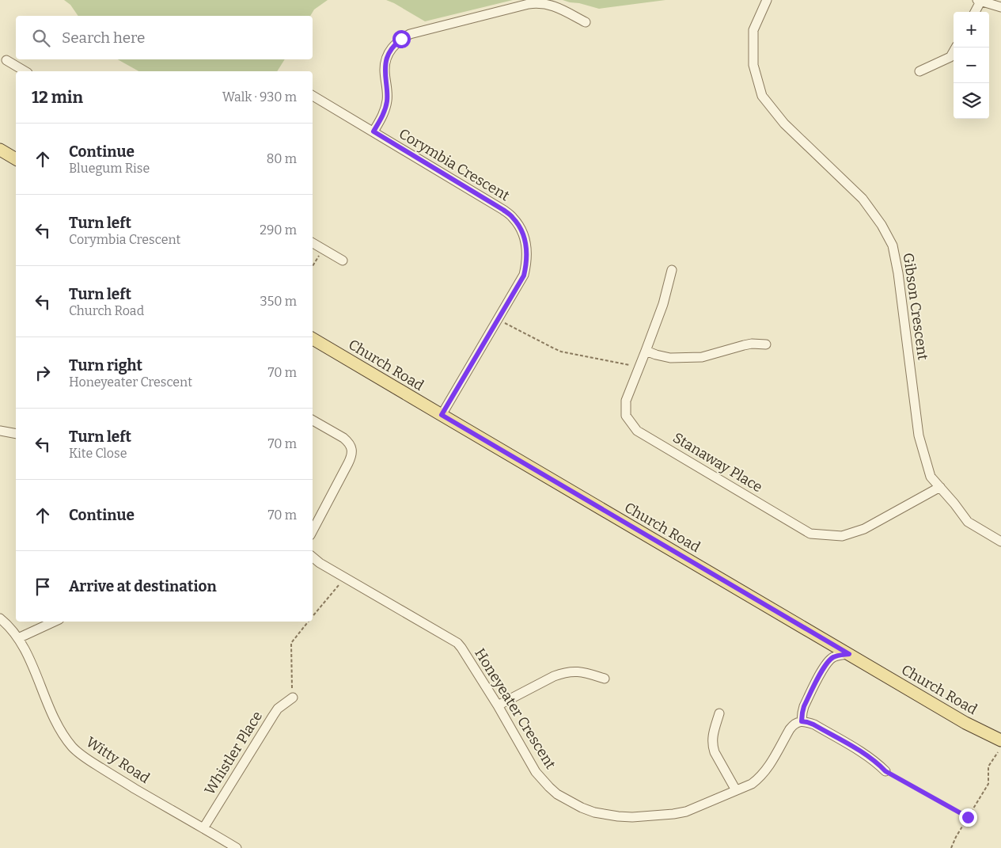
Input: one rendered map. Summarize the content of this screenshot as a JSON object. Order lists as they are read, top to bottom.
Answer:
{
  "streets": {
    "main road": ["Church Road"],
    "street": [
      "Corymbia Crescent",
      "Gibson Crescent",
      "Stanaway Place",
      "Honeyeater Crescent",
      "Whistler Place",
      "Witty Road"
    ]
  },
  "crossings": [
    ["Corymbia Crescent", "Church Road"],
    ["Gibson Crescent", "Stanaway Place"],
    ["Whistler Place", "Witty Road"]
  ],
  "page": {
    "map_buttons": ["+", "−"],
    "search": "Search here",
    "heading": ["12 min", "Walk · 930 m"],
    "list": [
      ["Continue", "Bluegum Rise", "80 m"],
      ["Turn left", "Corymbia Crescent", "290 m"],
      ["Turn left", "Church Road", "350 m"],
      ["Turn right", "Honeyeater Crescent", "70 m"],
      ["Turn left", "Kite Close", "70 m"],
      ["Continue", "70 m"],
      "Arrive at destination"
    ]
  }
}
